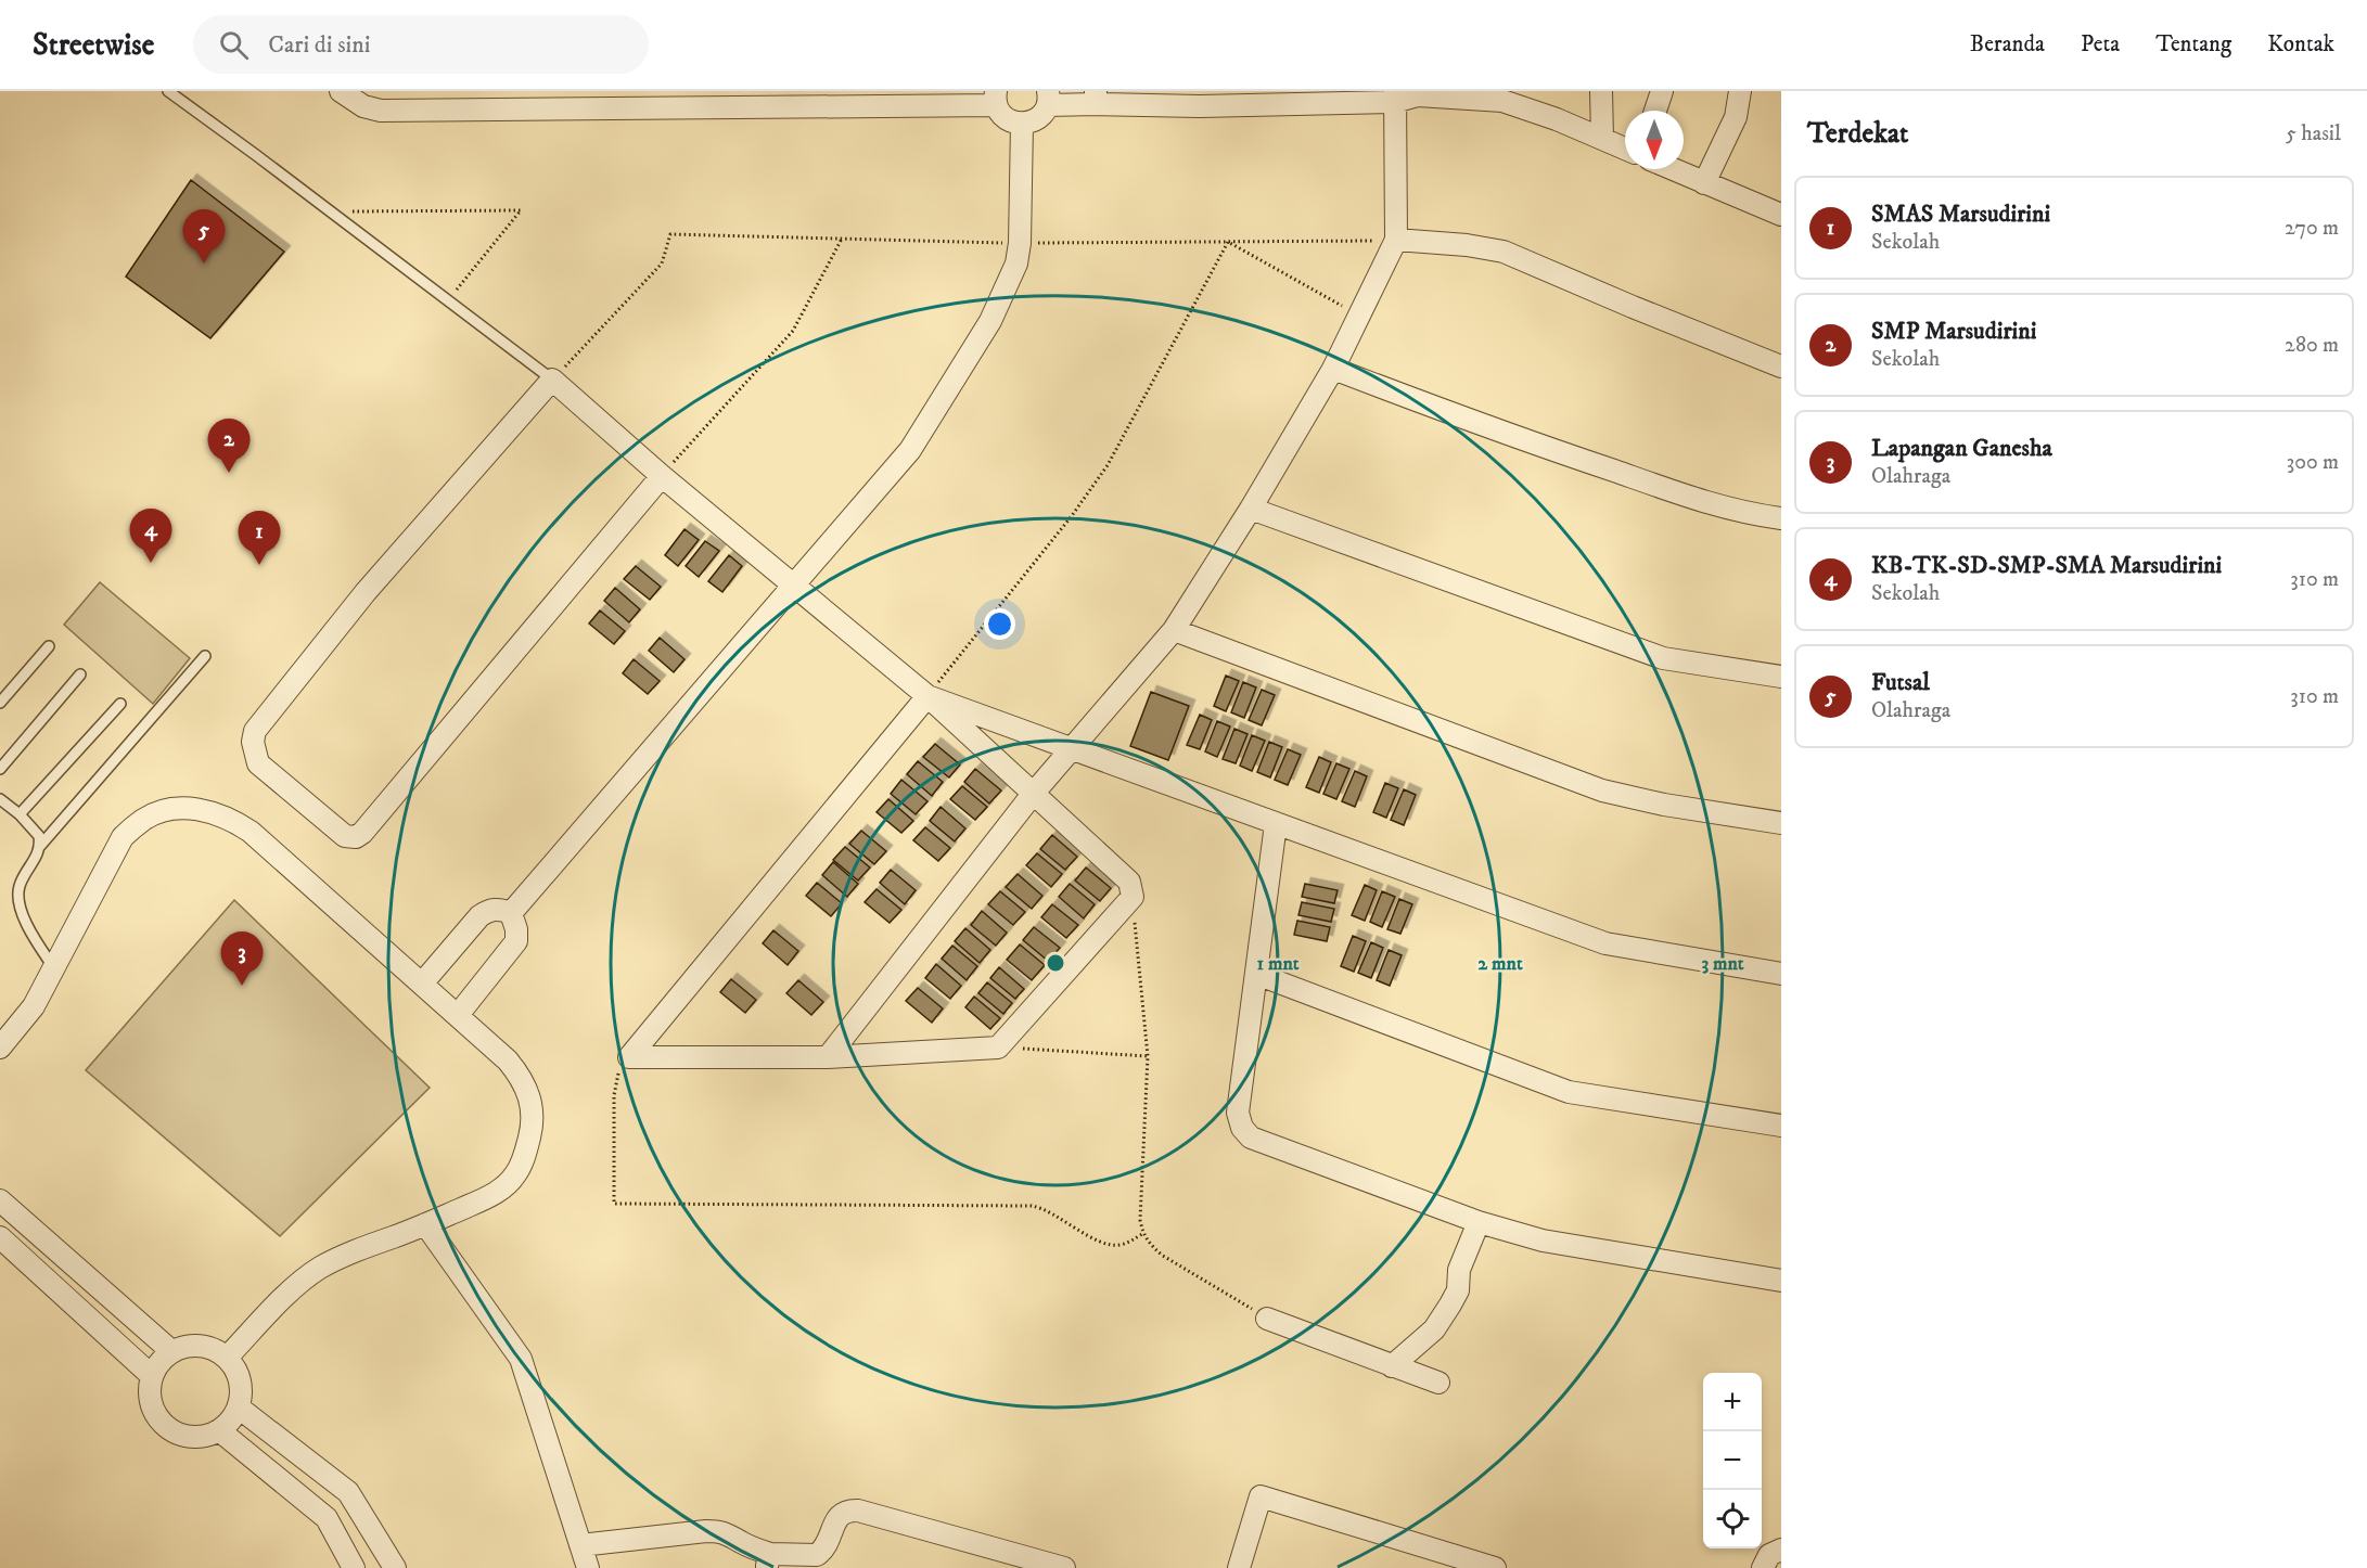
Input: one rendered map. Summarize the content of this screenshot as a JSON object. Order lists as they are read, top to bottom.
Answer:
{
  "north": "bottom",
  "page": {
    "header": "Streetwise",
    "search": "Cari di sini",
    "nav": [
      "Beranda",
      "Peta",
      "Tentang",
      "Kontak"
    ],
    "heading": ["Terdekat", "5 hasil"],
    "list": [
      {
        "mark": "1",
        "name": "SMAS Marsudirini",
        "note": "Sekolah",
        "value": "270 m"
      },
      {
        "mark": "2",
        "name": "SMP Marsudirini",
        "note": "Sekolah",
        "value": "280 m"
      },
      {
        "mark": "3",
        "name": "Lapangan Ganesha",
        "note": "Olahraga",
        "value": "300 m"
      },
      {
        "mark": "4",
        "name": "KB-TK-SD-SMP-SMA Marsudirini",
        "note": "Sekolah",
        "value": "310 m"
      },
      {
        "mark": "5",
        "name": "Futsal",
        "note": "Olahraga",
        "value": "310 m"
      }
    ],
    "pins": [
      "5",
      "2",
      "4",
      "1",
      "3"
    ],
    "map_buttons": ["+", "−"]
  },
  "rings": ["1 mnt", "2 mnt", "3 mnt"]
}
